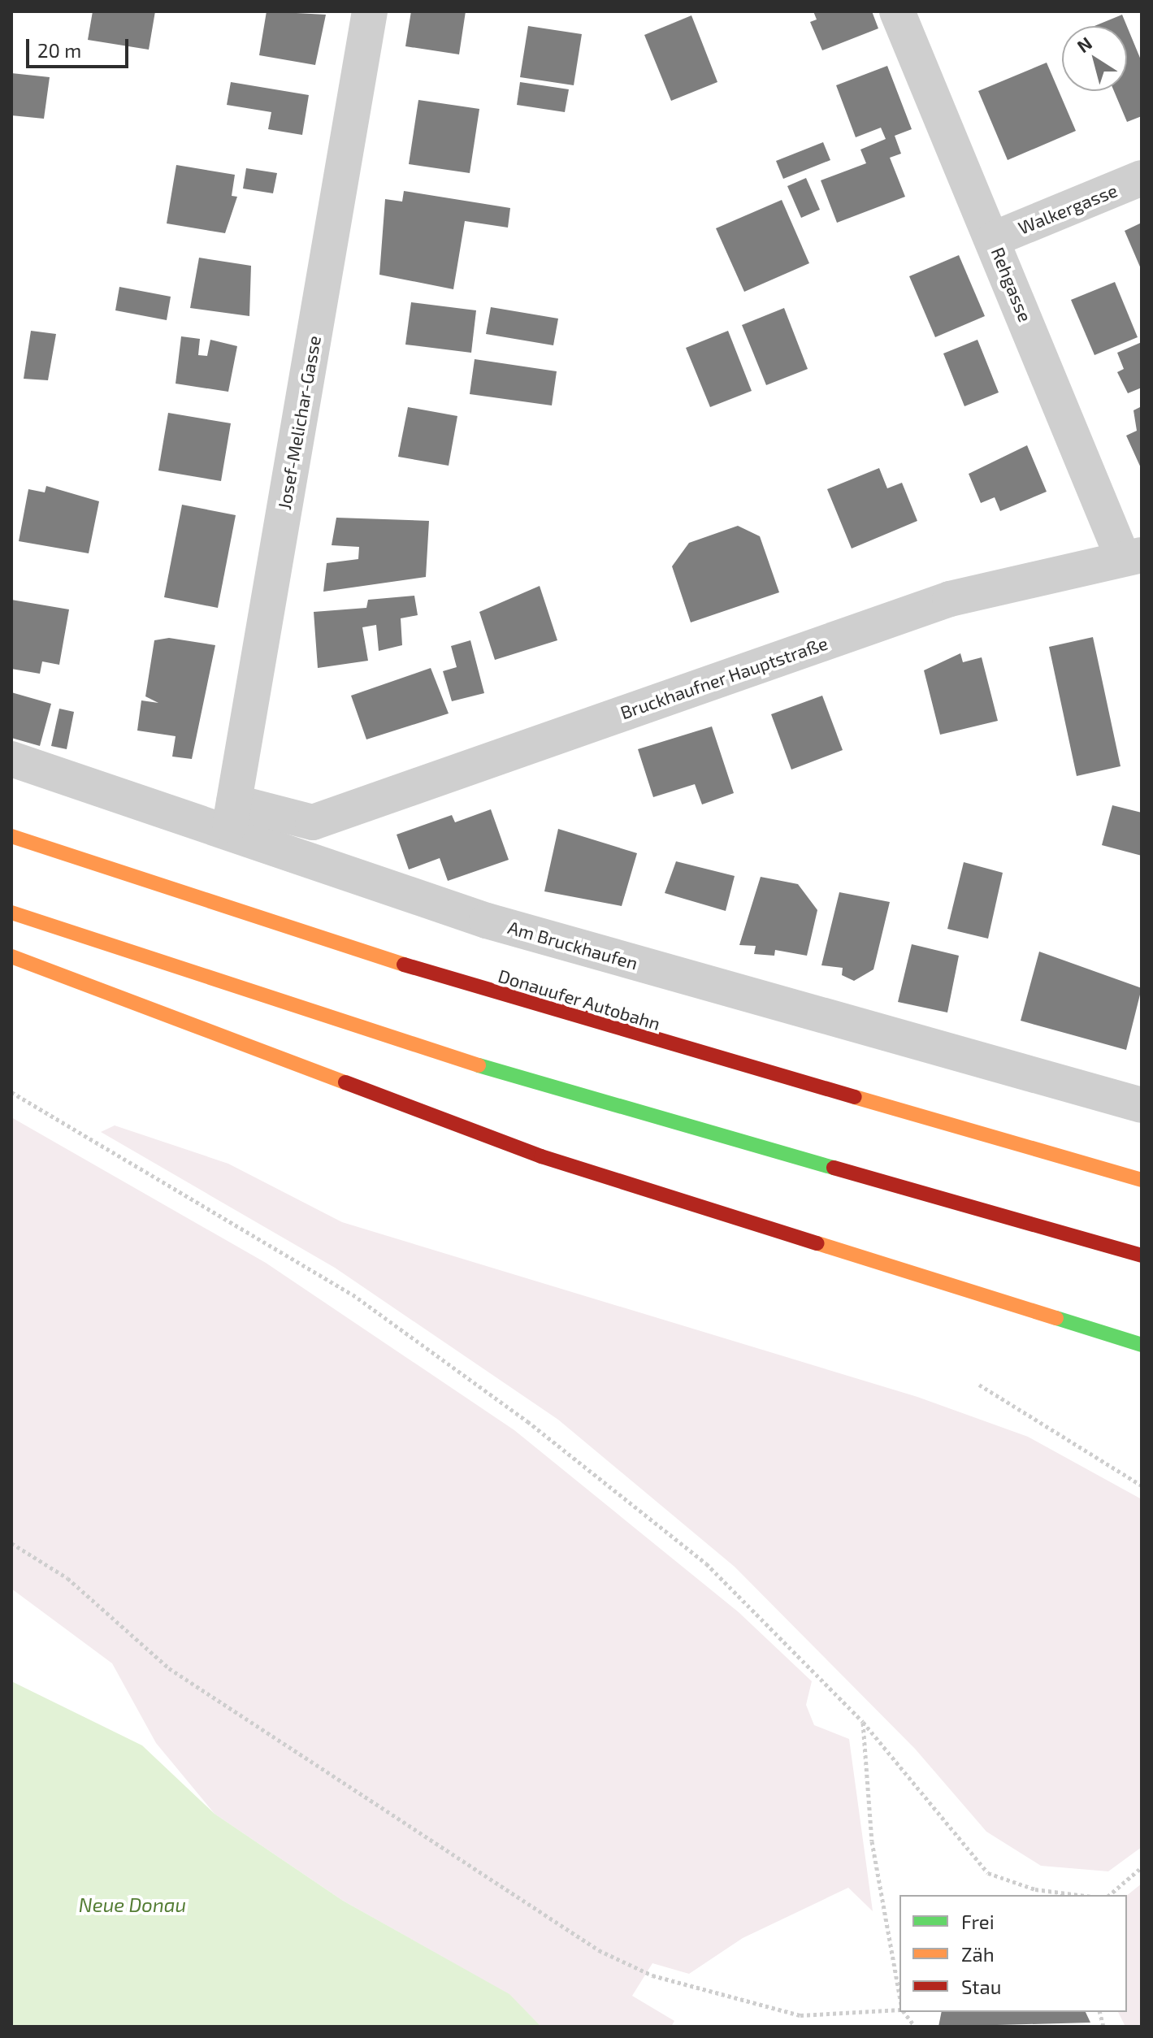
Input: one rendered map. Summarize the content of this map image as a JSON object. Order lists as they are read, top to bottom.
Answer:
{
  "streets": {
    "highway": ["Donauufer Autobahn"],
    "street": [
      "Walkergasse",
      "Rehgasse",
      "Josef-Melichar-Gasse",
      "Bruckhaufner Hauptstraße",
      "Am Bruckhaufen"
    ]
  },
  "crossings": [
    ["Walkergasse", "Rehgasse"],
    ["Rehgasse", "Bruckhaufner Hauptstraße"],
    ["Josef-Melichar-Gasse", "Am Bruckhaufen"]
  ],
  "water": ["Neue Donau"],
  "legend": ["Frei", "Zäh", "Stau"],
  "scale_bar": "20 m",
  "north": "top left"
}
